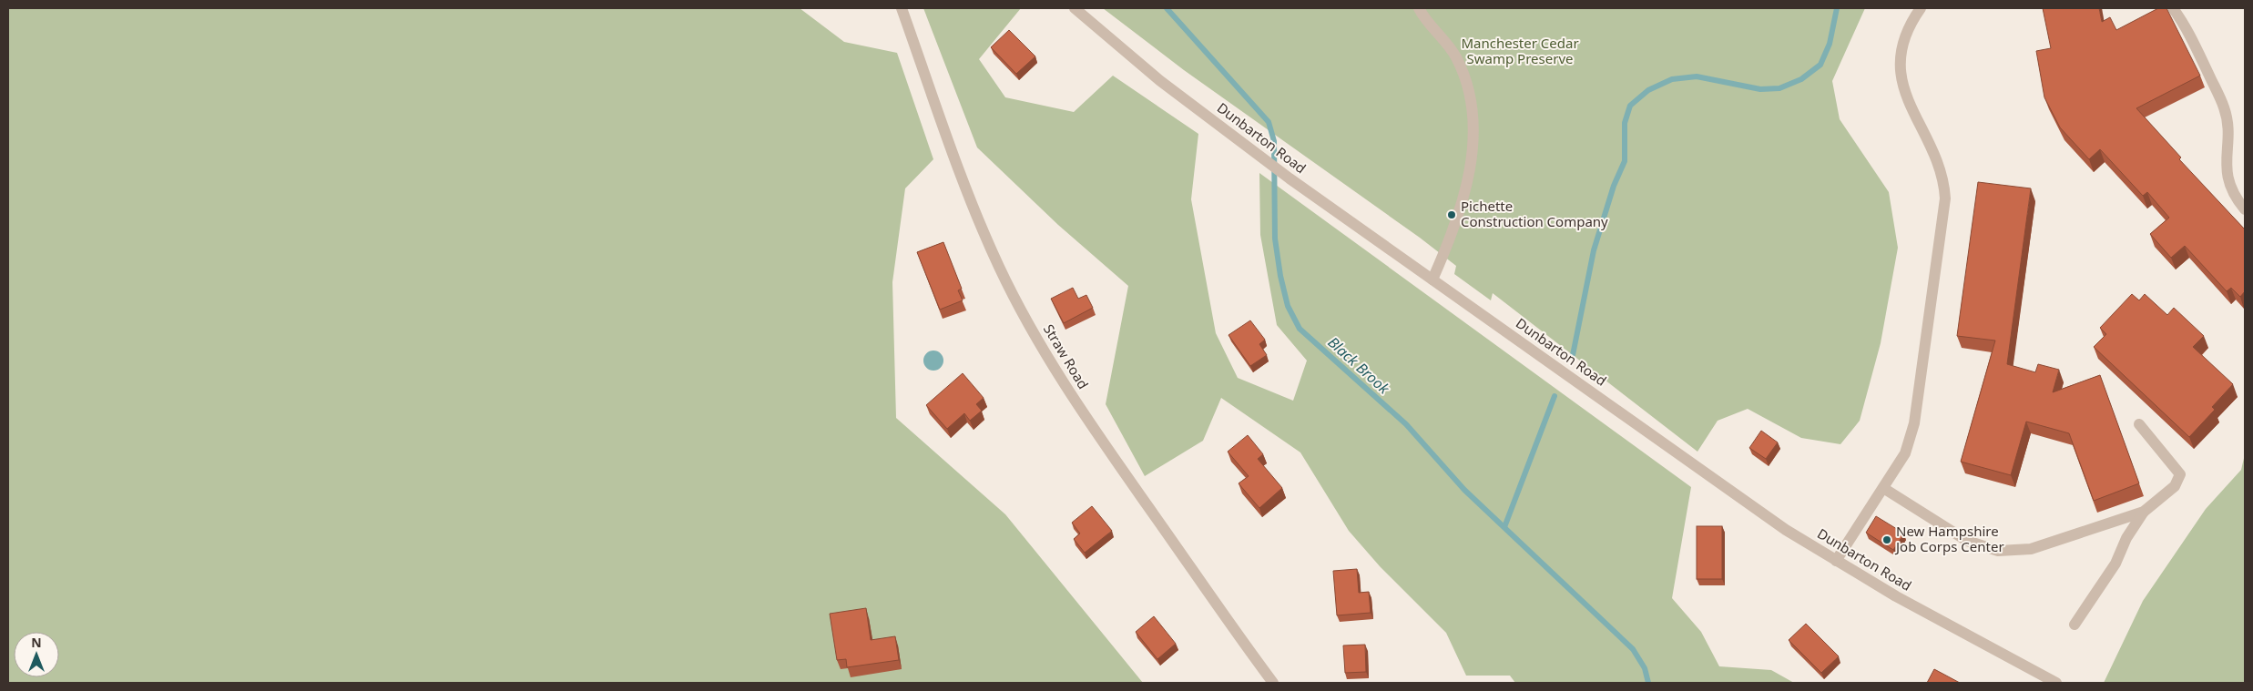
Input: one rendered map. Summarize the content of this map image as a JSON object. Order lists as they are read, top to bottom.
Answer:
{
  "streets": {
    "street": ["Dunbarton Road", "Straw Road"]
  },
  "water": ["Black Brook"],
  "parks": ["Manchester Cedar Swamp Preserve"],
  "places": ["Pichette Construction Company", "New Hampshire Job Corps Center"],
  "north": "top"
}
